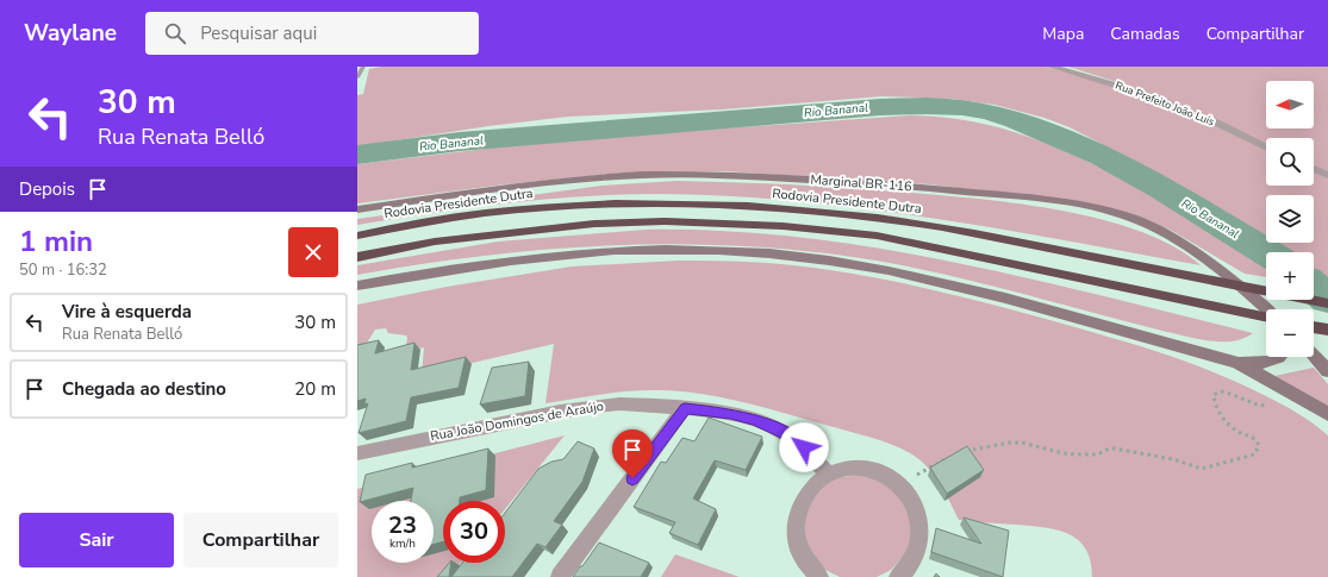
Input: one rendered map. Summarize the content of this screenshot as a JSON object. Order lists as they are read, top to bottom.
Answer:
{
  "streets": {
    "highway": ["Rodovia Presidente Dutra"],
    "main road": ["Marginal BR-116"],
    "street": ["Rua Prefeito João Luís", "Rua João Domingos de Araújo"]
  },
  "water": ["Rio Bananal"],
  "north": "left",
  "page": {
    "header": "Waylane",
    "search": "Pesquisar aqui",
    "nav": ["Mapa", "Camadas", "Compartilhar"],
    "turn": ["30 m", "Rua Renata Belló"],
    "map_buttons": ["+", "−"],
    "then": "Depois",
    "heading": ["1 min", "50 m · 16:32"],
    "list": [
      {
        "name": "Vire à esquerda",
        "note": "Rua Renata Belló",
        "value": "30 m"
      },
      {
        "name": "Chegada ao destino",
        "value": "20 m"
      }
    ],
    "speed": "23 km/h",
    "limit": "30",
    "buttons": ["Sair", "Compartilhar"]
  }
}
